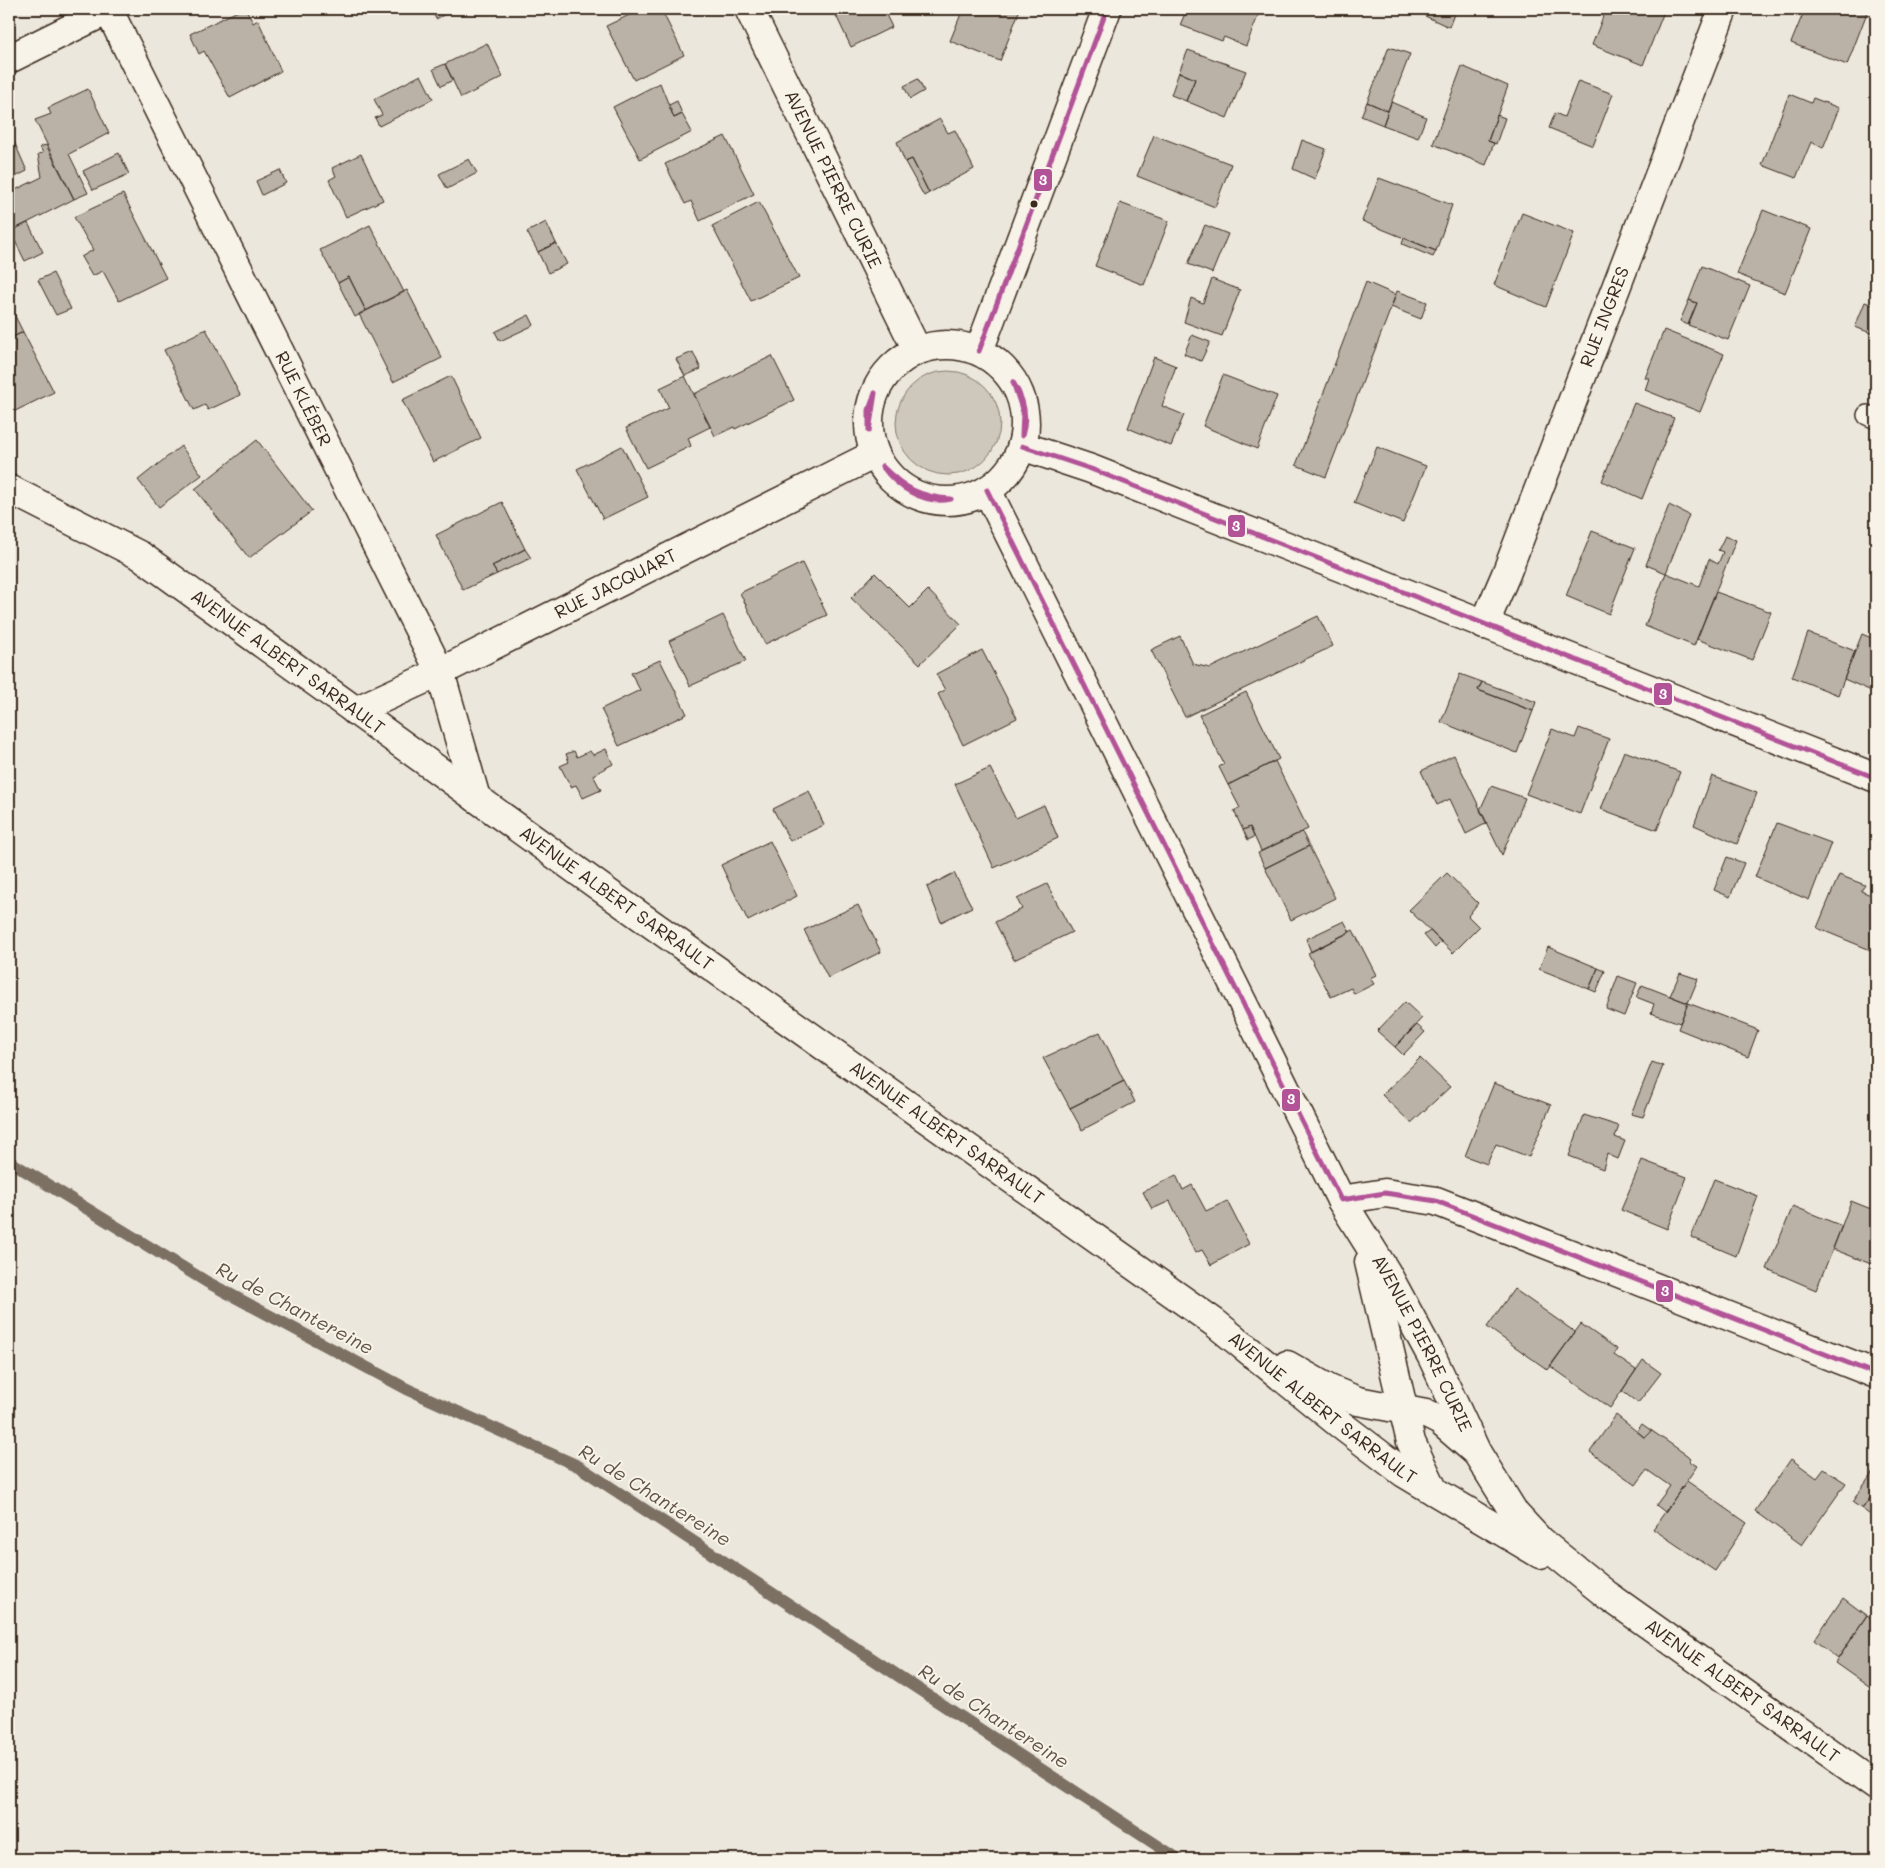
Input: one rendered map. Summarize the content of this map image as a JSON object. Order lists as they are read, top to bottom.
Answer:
{
  "streets": {
    "street": [
      "AVENUE PIERRE CURIE",
      "RUE INGRES",
      "RUE KLÉBER",
      "RUE JACQUART",
      "AVENUE ALBERT SARRAULT"
    ]
  },
  "crossings": [
    ["AVENUE PIERRE CURIE", "RUE JACQUART"],
    ["AVENUE PIERRE CURIE", "AVENUE ALBERT SARRAULT"],
    ["RUE KLÉBER", "RUE JACQUART"],
    ["RUE KLÉBER", "AVENUE ALBERT SARRAULT"],
    ["RUE JACQUART", "AVENUE ALBERT SARRAULT"]
  ],
  "water": ["Ru de Chantereine"],
  "lines": ["transit line 3"]
}
